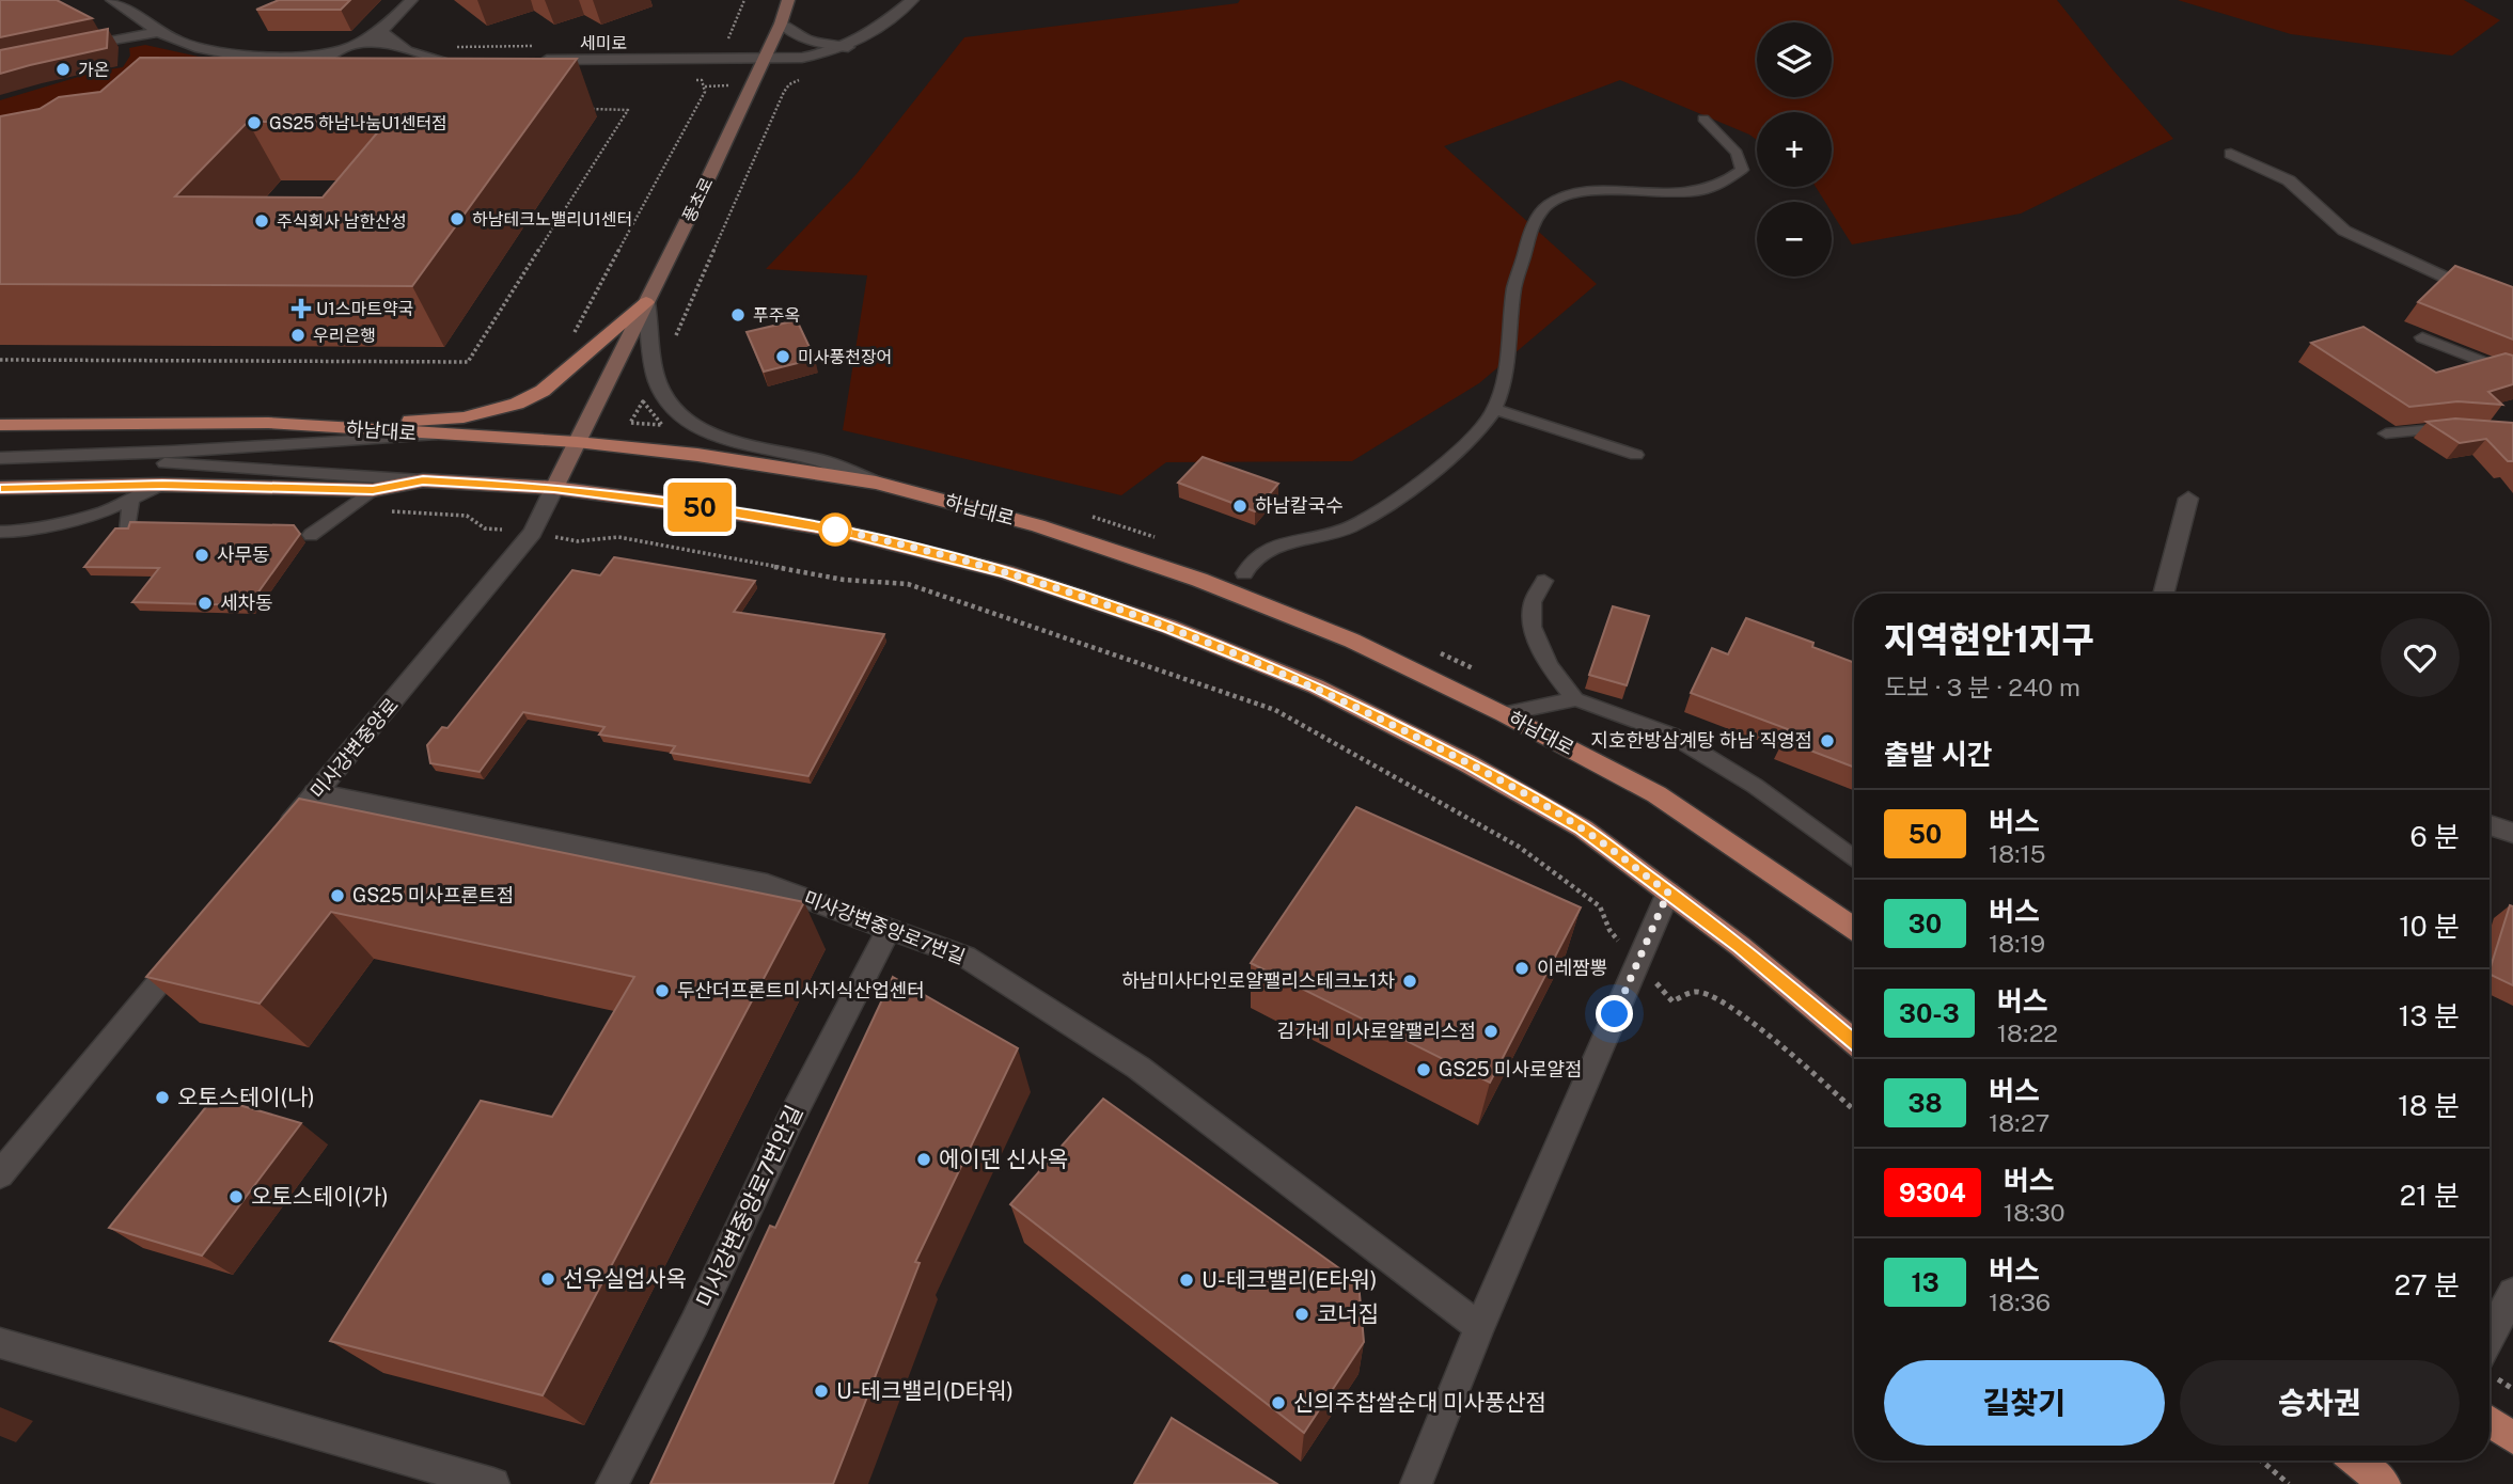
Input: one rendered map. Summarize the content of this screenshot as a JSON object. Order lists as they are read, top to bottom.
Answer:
{
  "streets": {
    "main road": ["풍초로", "하남대로"],
    "street": [
      "세미로",
      "미사강변중앙로",
      "미사강변중앙로7번길",
      "미사강변중앙로7번안길"
    ]
  },
  "crossings": [
    ["세미로", "풍초로"],
    ["풍초로", "하남대로"],
    ["풍초로", "미사강변중앙로"],
    ["미사강변중앙로", "미사강변중앙로7번길"],
    ["미사강변중앙로7번길", "미사강변중앙로7번안길"]
  ],
  "places": {
    "other": [
      "가온",
      "GS25 하남나눔U1센터점",
      "하남테크노밸리U1센터",
      "주식회사 남한산성",
      "푸주옥",
      "우리은행",
      "미사풍천장어",
      "하남칼국수",
      "사무동",
      "세차동",
      "지호한방삼계탕 하남 직영점",
      "GS25 미사프론트점",
      "이레짬뽕",
      "하남미사다인로얄팰리스테크노1차",
      "두산더프론트미사지식산업센터",
      "김가네 미사로얄팰리스점",
      "GS25 미사로얄점",
      "오토스테이(나)",
      "에이덴 신사옥",
      "오토스테이(가)",
      "선우실업사옥",
      "U-테크밸리(E타워)",
      "코너집",
      "U-테크밸리(D타워)",
      "신의주찹쌀순대 미사풍산점"
    ],
    "health": ["U1스마트약국"]
  },
  "lines": ["bus line 50"],
  "page": {
    "on_map": "50",
    "map_buttons": ["+", "−"],
    "heading": [
      ["지역현안1지구", "도보 · 3 분 · 240 m"],
      "출발 시간"
    ],
    "list": [
      {
        "mark": "50",
        "name": "버스",
        "note": "18:15",
        "value": "6 분"
      },
      {
        "mark": "30",
        "name": "버스",
        "note": "18:19",
        "value": "10 분"
      },
      {
        "mark": "30-3",
        "name": "버스",
        "note": "18:22",
        "value": "13 분"
      },
      {
        "mark": "38",
        "name": "버스",
        "note": "18:27",
        "value": "18 분"
      },
      {
        "mark": "9304",
        "name": "버스",
        "note": "18:30",
        "value": "21 분"
      },
      {
        "mark": "13",
        "name": "버스",
        "note": "18:36",
        "value": "27 분"
      }
    ],
    "buttons": ["길찾기", "승차권"]
  }
}
